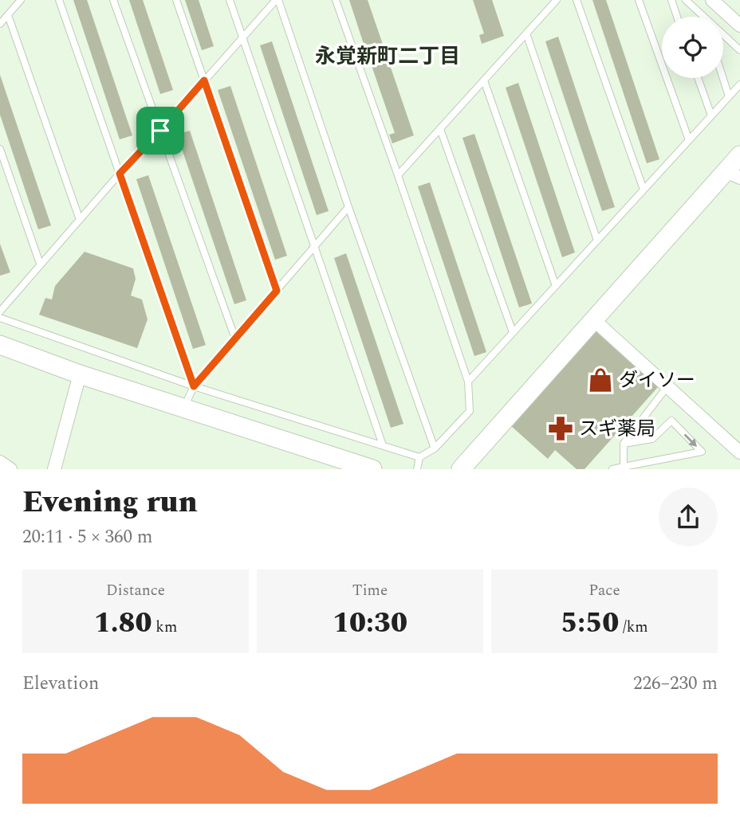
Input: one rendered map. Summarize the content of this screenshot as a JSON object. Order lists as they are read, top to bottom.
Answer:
{
  "districts": ["永覚新町二丁目"],
  "places": {
    "shop": ["ダイソー"],
    "pharmacy": ["スギ薬局"]
  },
  "page": {
    "heading": ["Evening run", "20:11 · 5 × 360 m"],
    "stats": [
      ["Distance", "1.80 km"],
      ["Time", "10:30"],
      ["Pace", "5:50 /km"]
    ],
    "chart": ["Elevation", "226–230 m"]
  }
}
